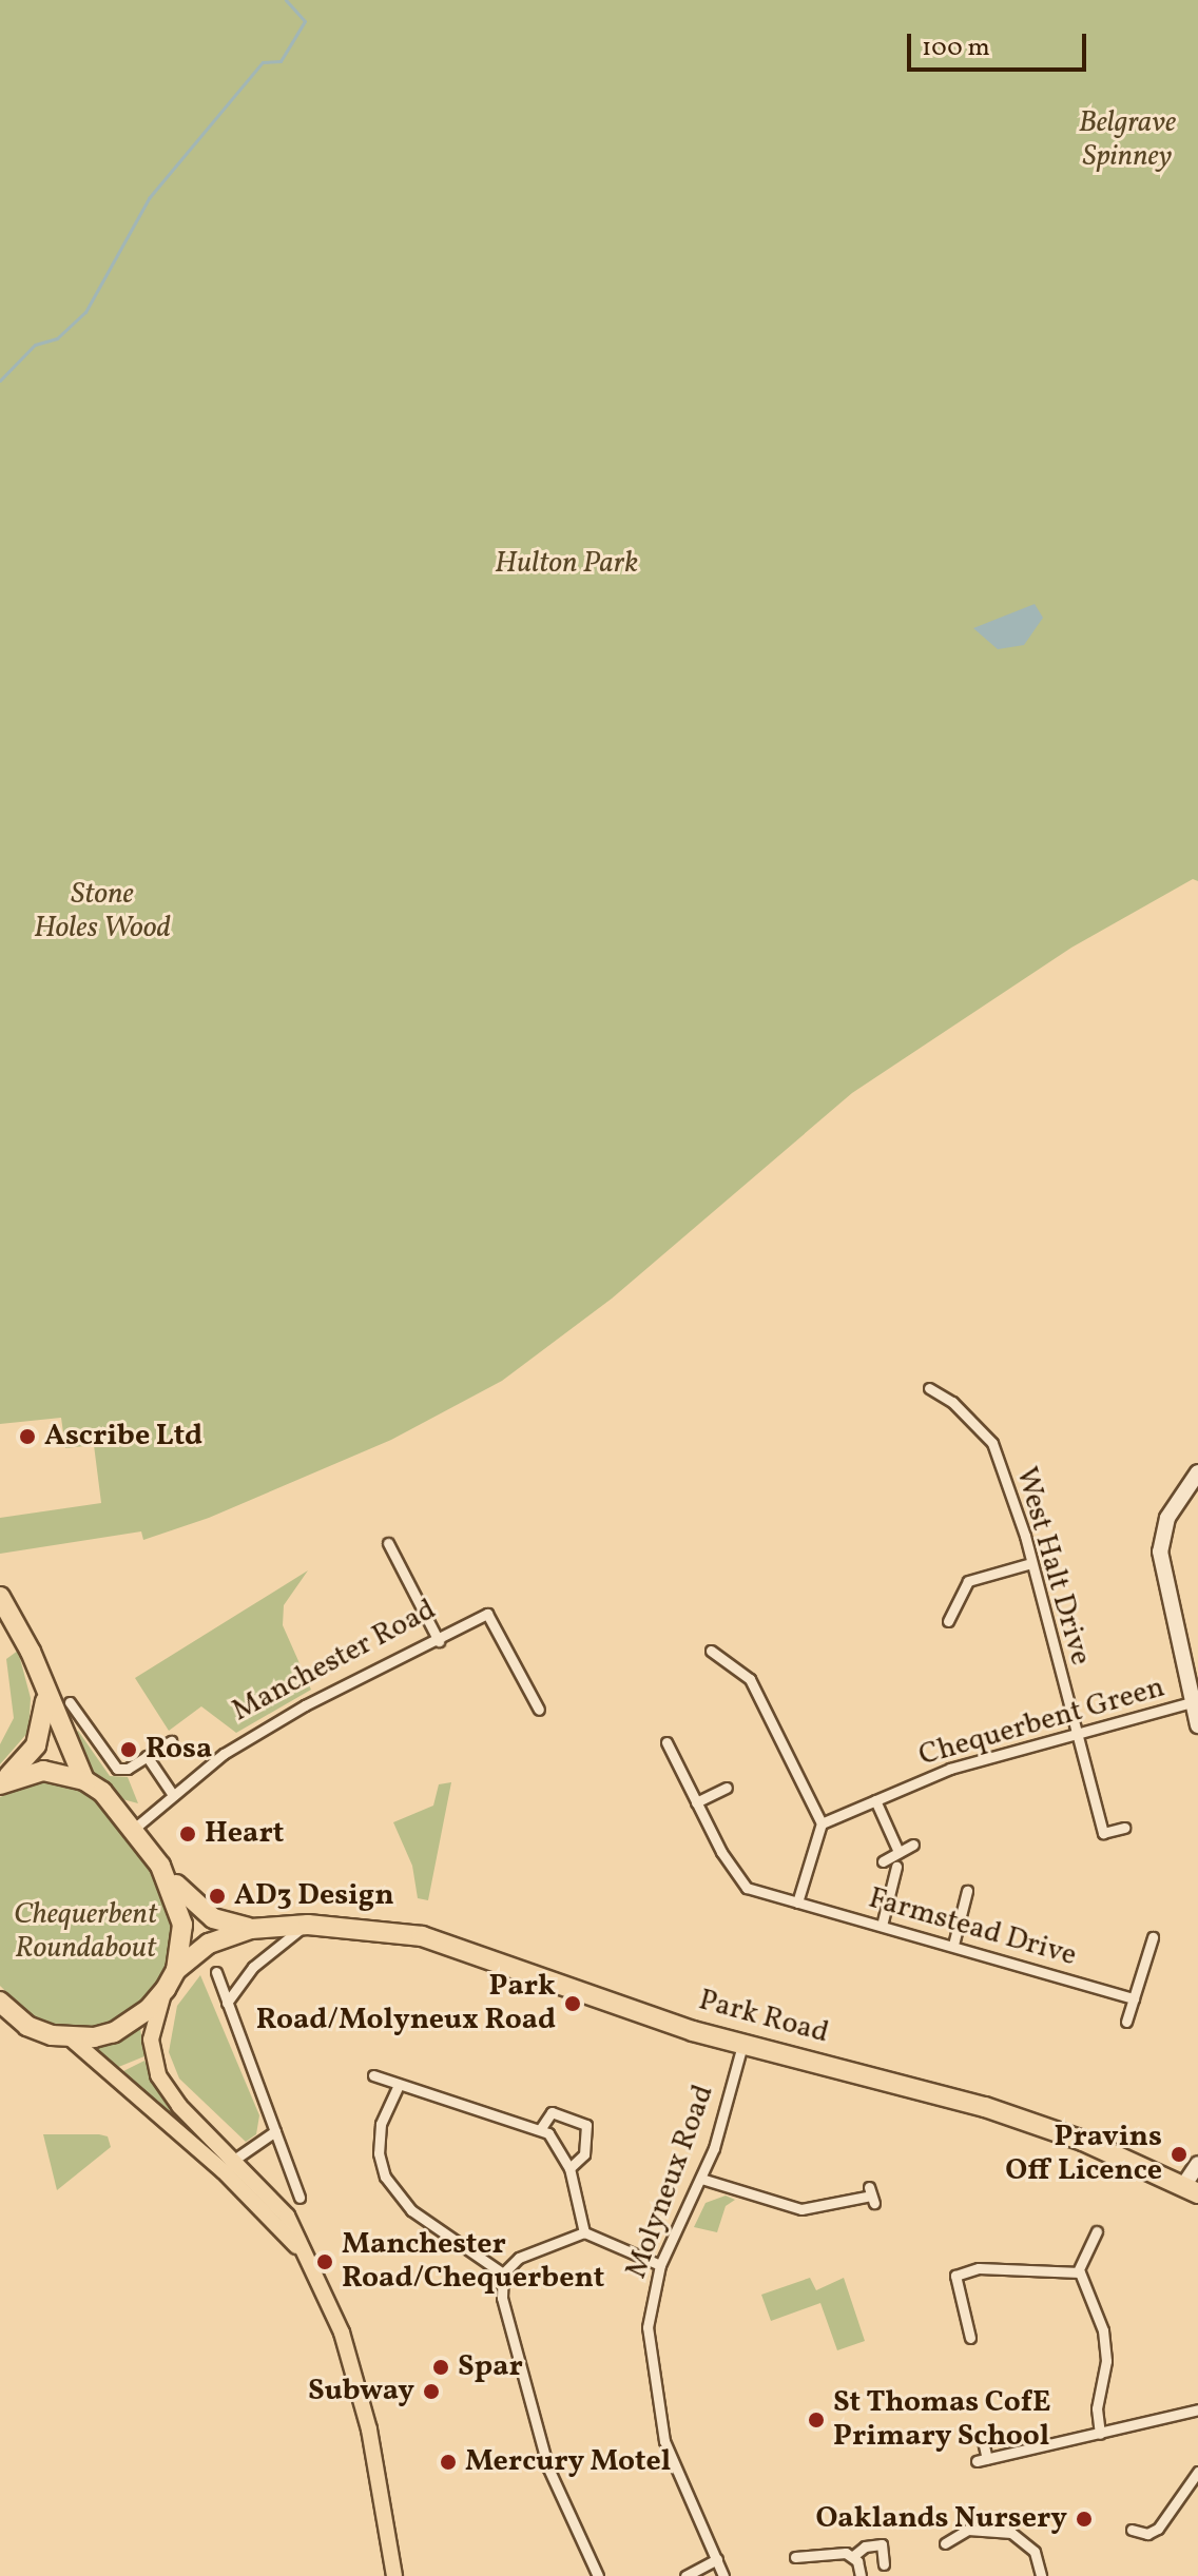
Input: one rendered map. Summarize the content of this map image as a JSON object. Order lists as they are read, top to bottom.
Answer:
{
  "streets": {
    "highway": ["Park Road"],
    "street": [
      "West Halt Drive",
      "Manchester Road",
      "Chequerbent Green",
      "Farmstead Drive",
      "Molyneux Road"
    ]
  },
  "crossings": [
    ["West Halt Drive", "Chequerbent Green"],
    ["Park Road", "Molyneux Road"]
  ],
  "parks": [
    "Belgrave Spinney",
    "Hulton Park",
    "Stone Holes Wood",
    "Chequerbent Roundabout"
  ],
  "places": [
    "Ascribe Ltd",
    "Rosa",
    "Heart",
    "AD3 Design",
    "Park Road/Molyneux Road",
    "Pravins Off Licence",
    "Manchester Road/Chequerbent",
    "Spar",
    "Subway",
    "St Thomas CofE Primary School",
    "Mercury Motel",
    "Oaklands Nursery"
  ],
  "scale_bar": "100 m"
}
